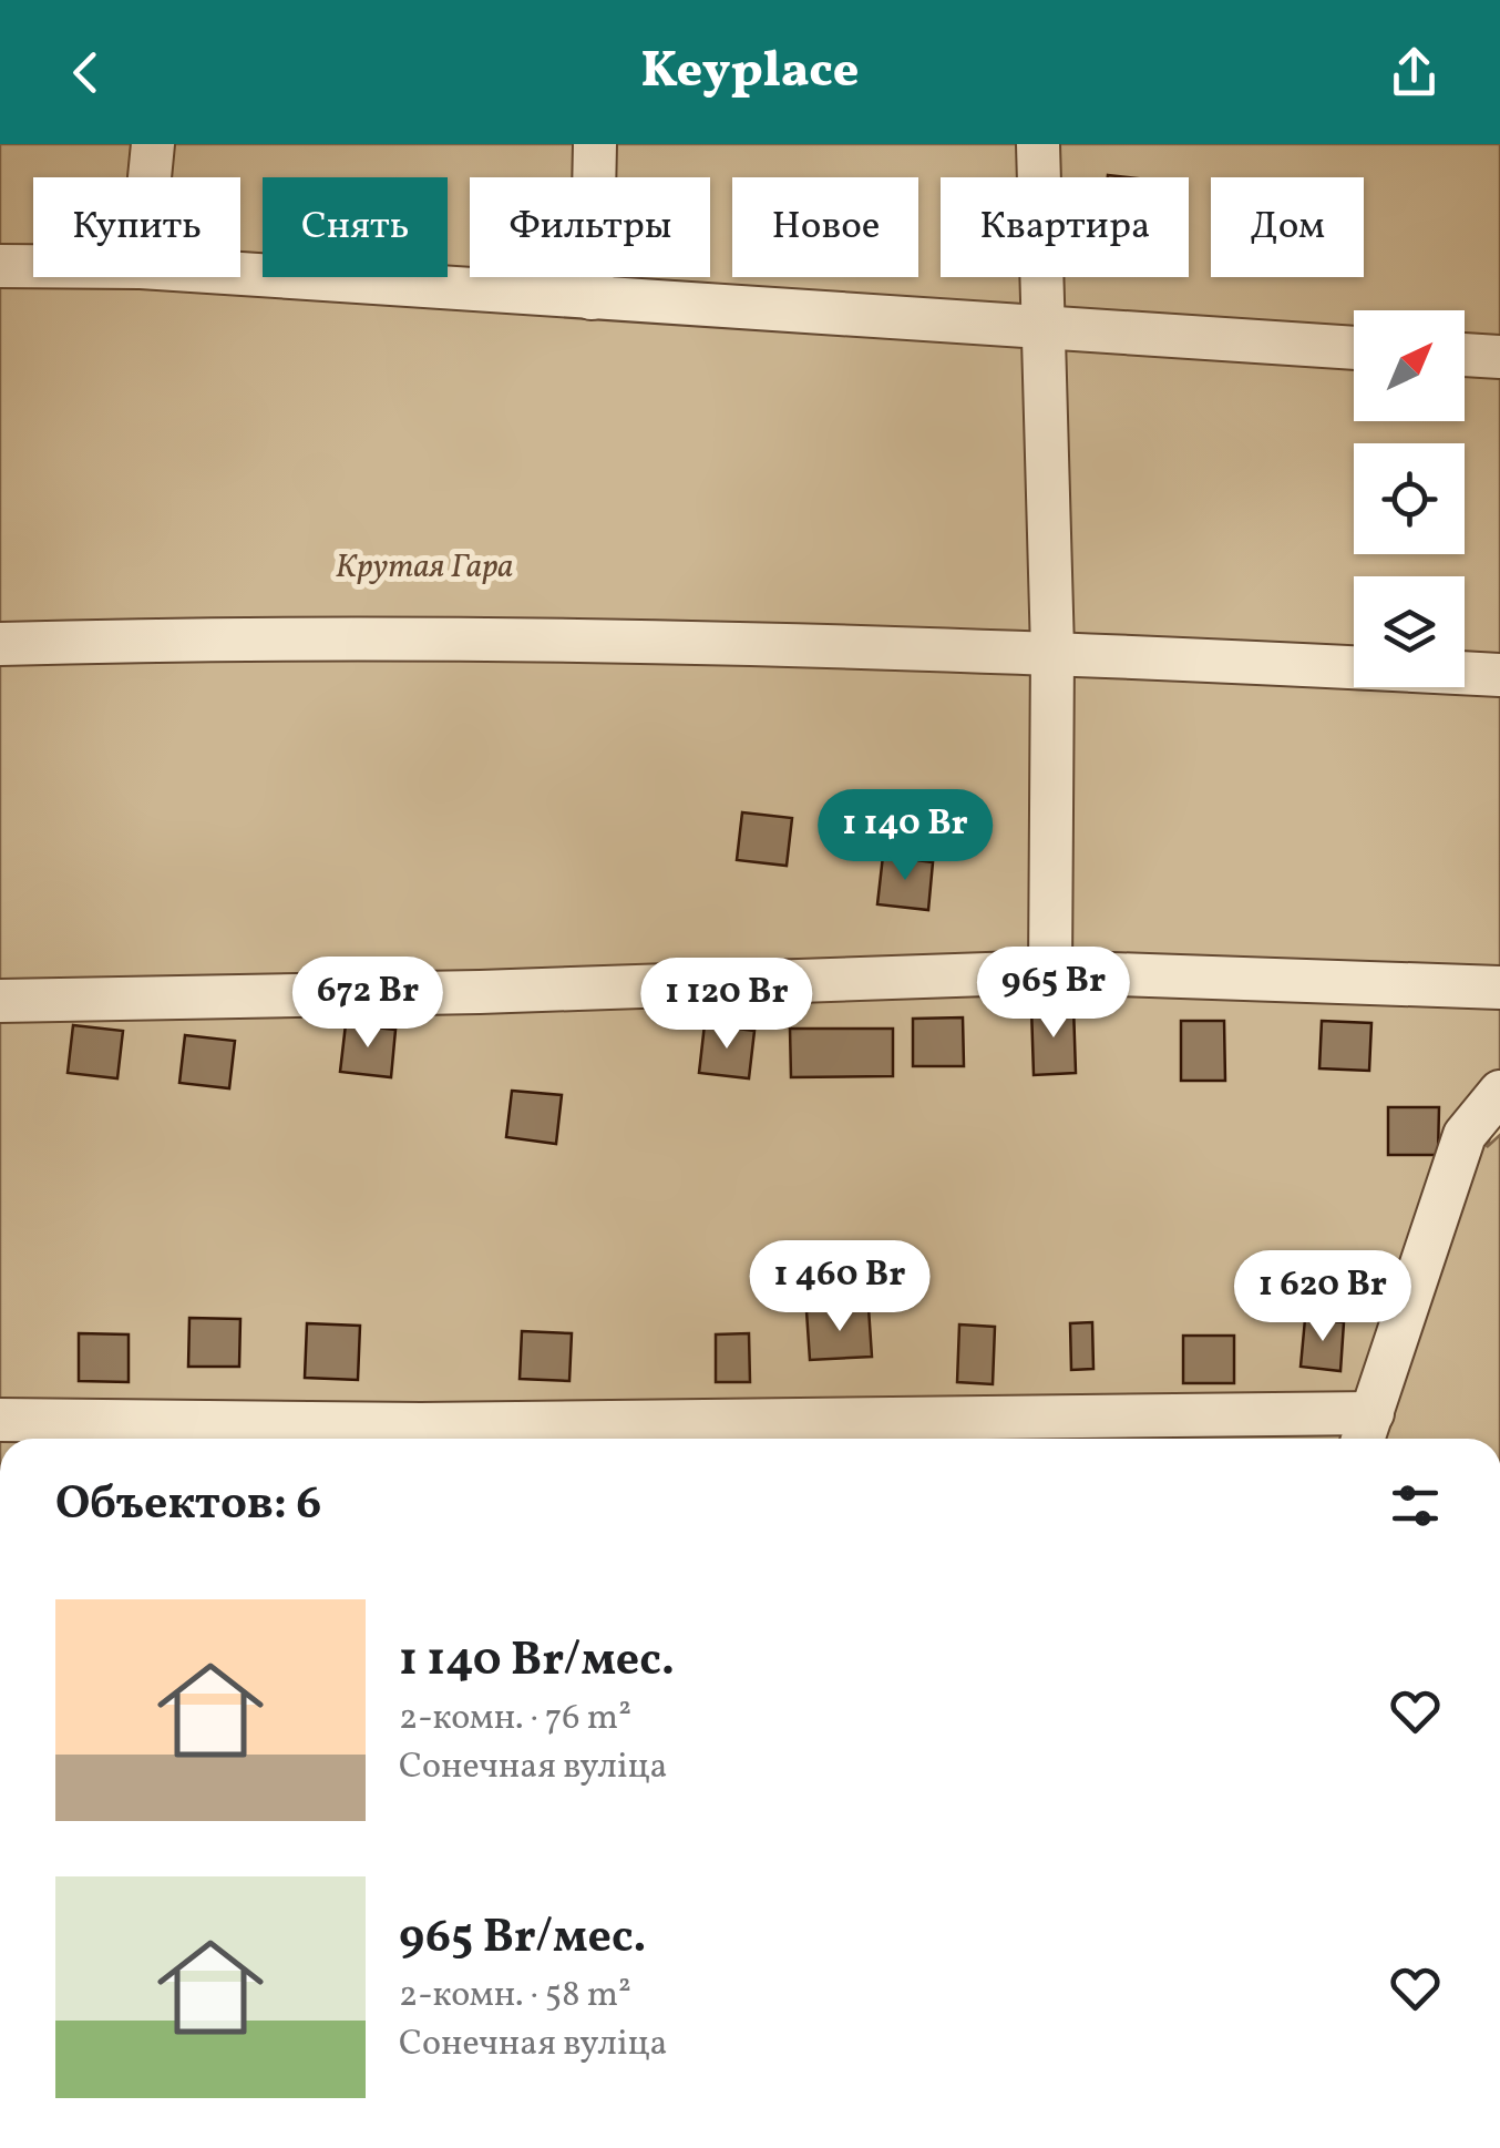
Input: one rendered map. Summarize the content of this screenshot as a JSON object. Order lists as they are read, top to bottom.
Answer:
{
  "parks": ["Крутая Гара"],
  "north": "top right",
  "page": {
    "header": "Keyplace",
    "chip": [
      "Купить",
      "Снять",
      "Фильтры",
      "Новое",
      "Квартира",
      "Дом"
    ],
    "price": [
      "1 140 Br",
      "965 Br",
      "672 Br",
      "1 120 Br",
      "1 460 Br",
      "1 620 Br"
    ],
    "heading": "Объектов: 6",
    "list": [
      {
        "name": "1 140 Br/мес.",
        "note": "2-комн. · 76 m² · Сонечная вуліца"
      },
      {
        "name": "965 Br/мес.",
        "note": "2-комн. · 58 m² · Сонечная вуліца"
      }
    ]
  }
}
